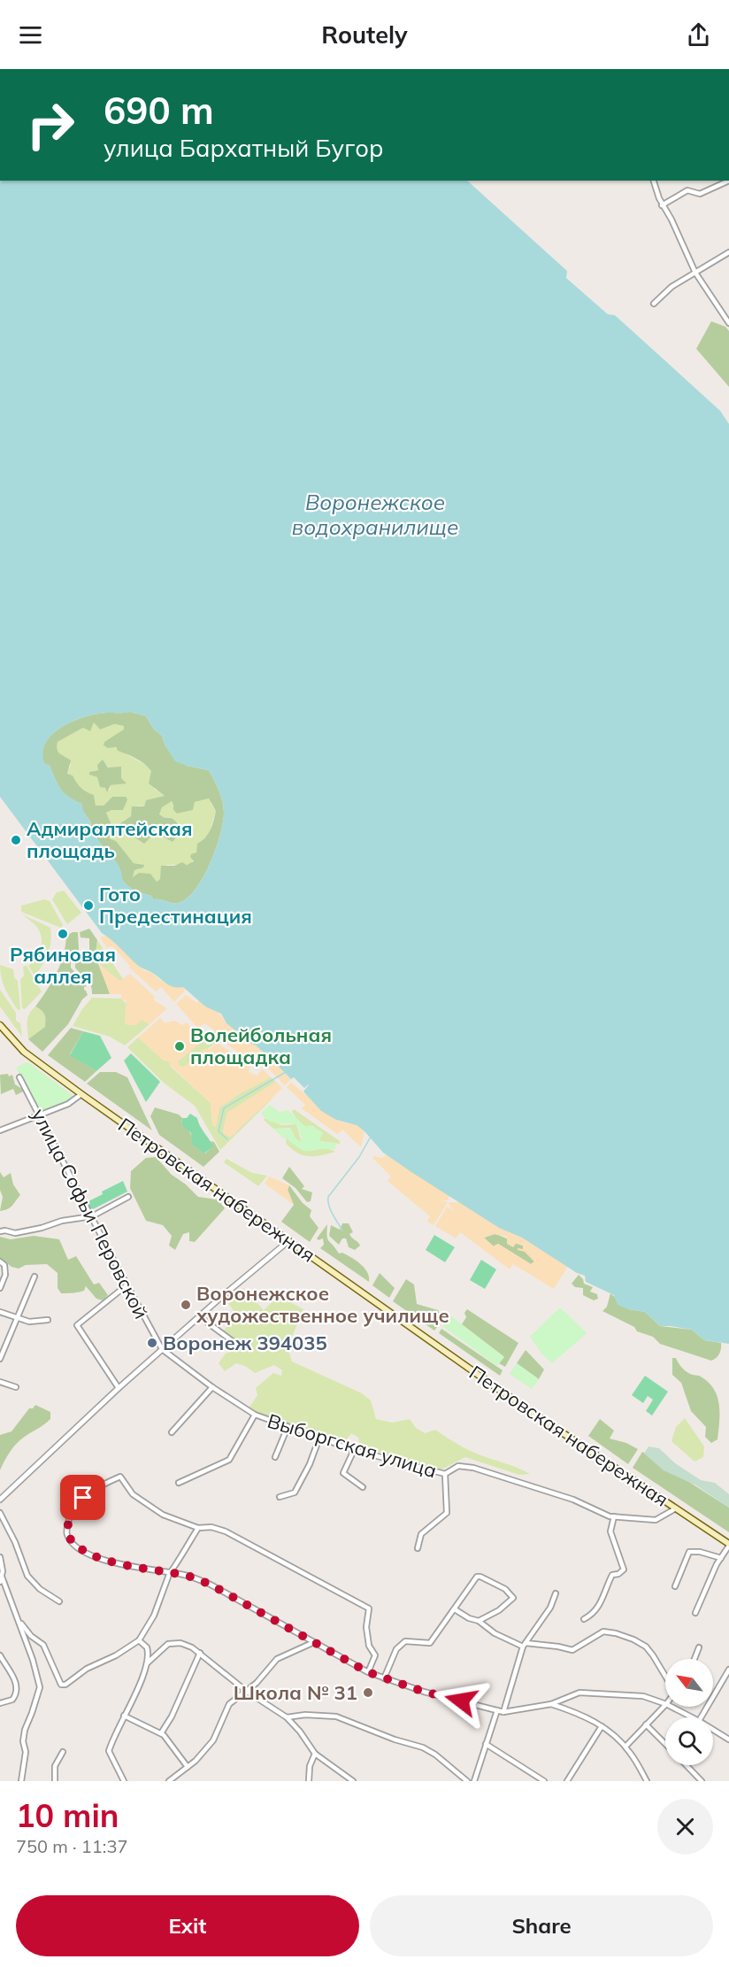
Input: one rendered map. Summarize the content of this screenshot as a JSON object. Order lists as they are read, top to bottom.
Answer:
{
  "streets": {
    "main road": ["Петровская набережная"],
    "street": ["улица Софьи Перовской", "Выборгская улица"]
  },
  "crossings": [
    ["Петровская набережная", "Выборгская улица"],
    ["улица Софьи Перовской", "Выборгская улица"]
  ],
  "water": ["Воронежское водохранилище"],
  "places": [
    "Адмиралтейская площадь",
    "Гото Предестинация",
    "Рябиновая аллея",
    "Волейбольная площадка",
    "Воронежское художественное училище",
    "Воронеж 394035",
    "Школа № 31"
  ],
  "north": "top left",
  "page": {
    "header": "Routely",
    "turn": ["690 m", "улица Бархатный Бугор"],
    "heading": ["10 min", "750 m · 11:37"],
    "buttons": ["Exit", "Share"]
  }
}
